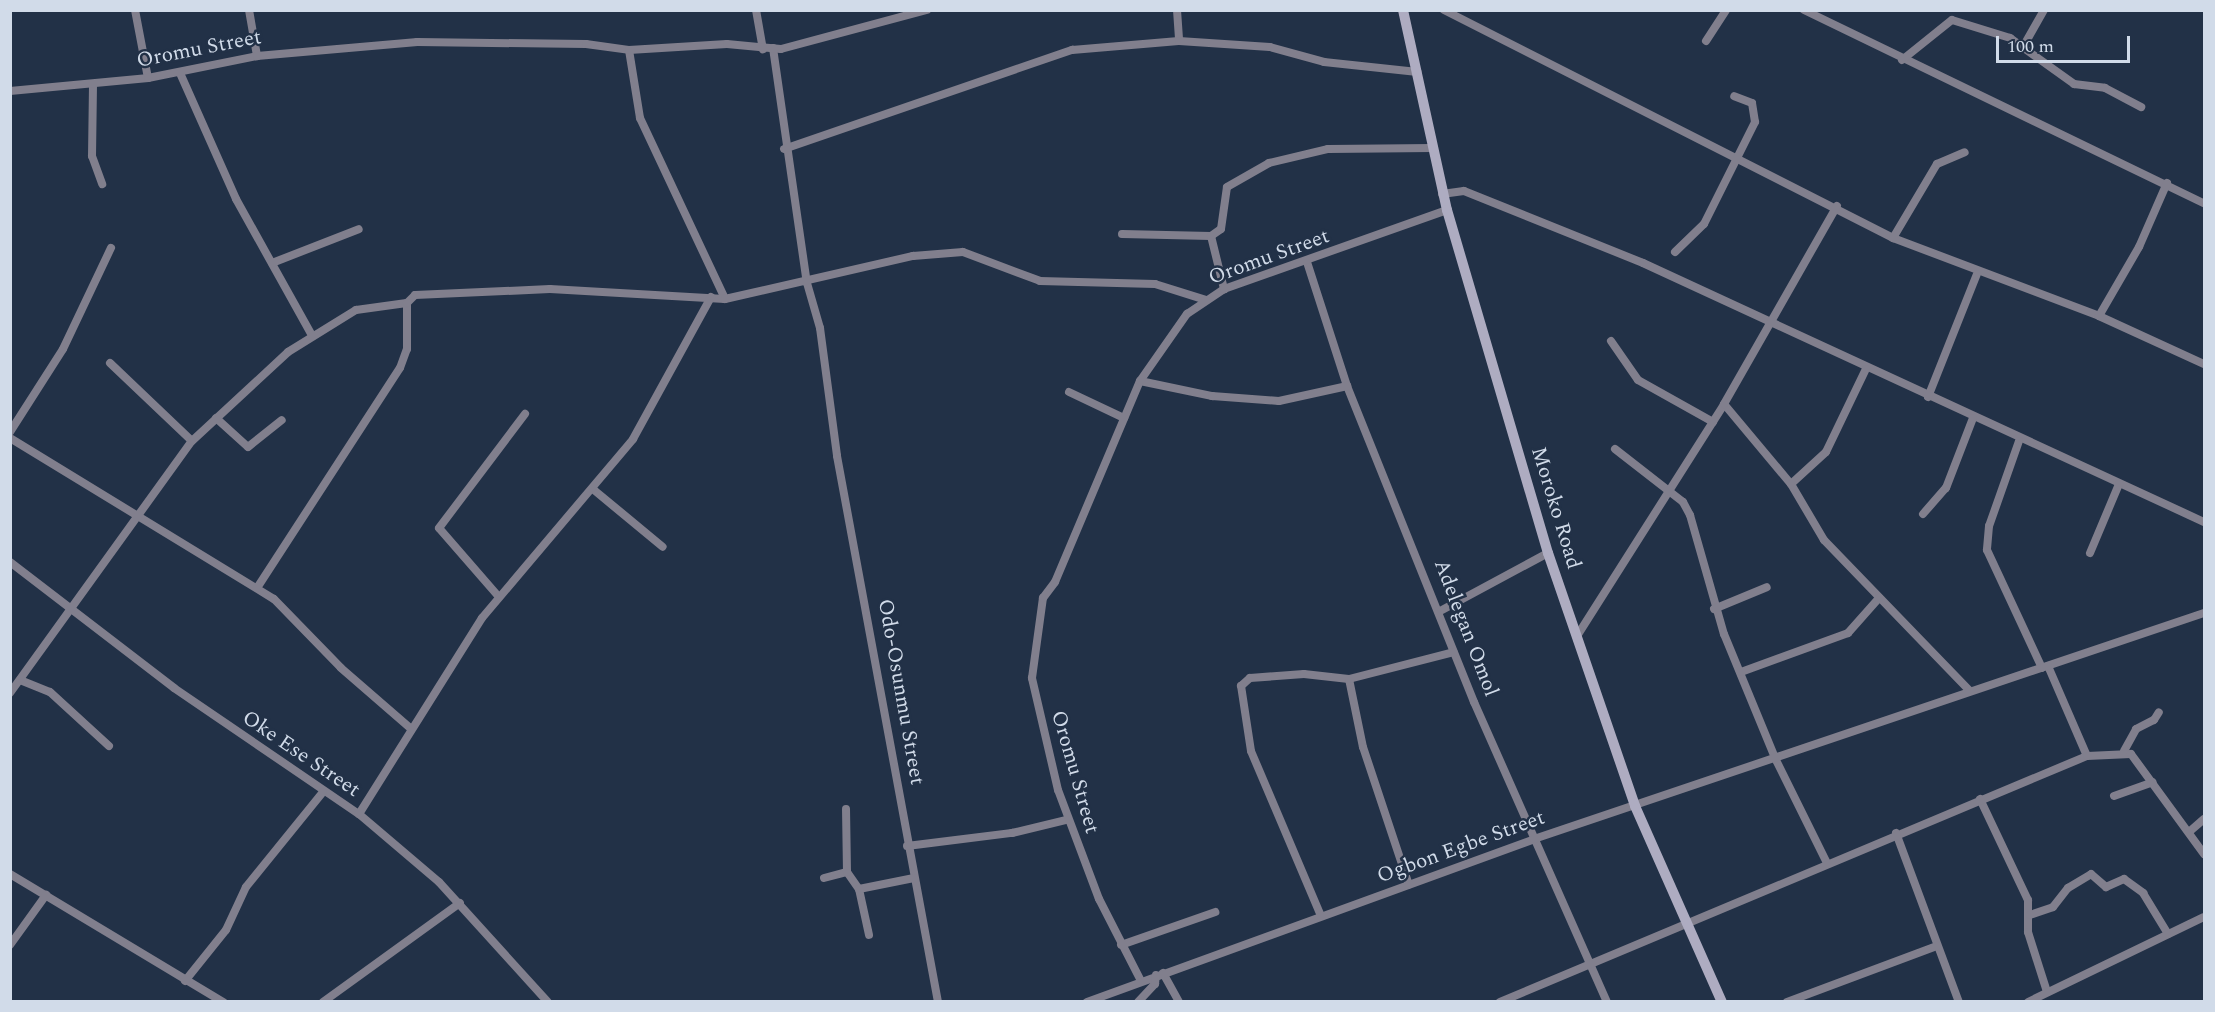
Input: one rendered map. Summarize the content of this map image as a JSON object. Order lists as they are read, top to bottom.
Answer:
{
  "streets": {
    "street": [
      "Oromu Street",
      "Moroko Road",
      "Adelegan Omol",
      "Odo-Osunmu Street",
      "Oke Ese Street",
      "Ogbon Egbe Street"
    ]
  },
  "crossings": [
    ["Oromu Street", "Moroko Road"],
    ["Oromu Street", "Adelegan Omol"],
    ["Moroko Road", "Ogbon Egbe Street"],
    ["Adelegan Omol", "Ogbon Egbe Street"]
  ],
  "scale_bar": "100 m"
}
